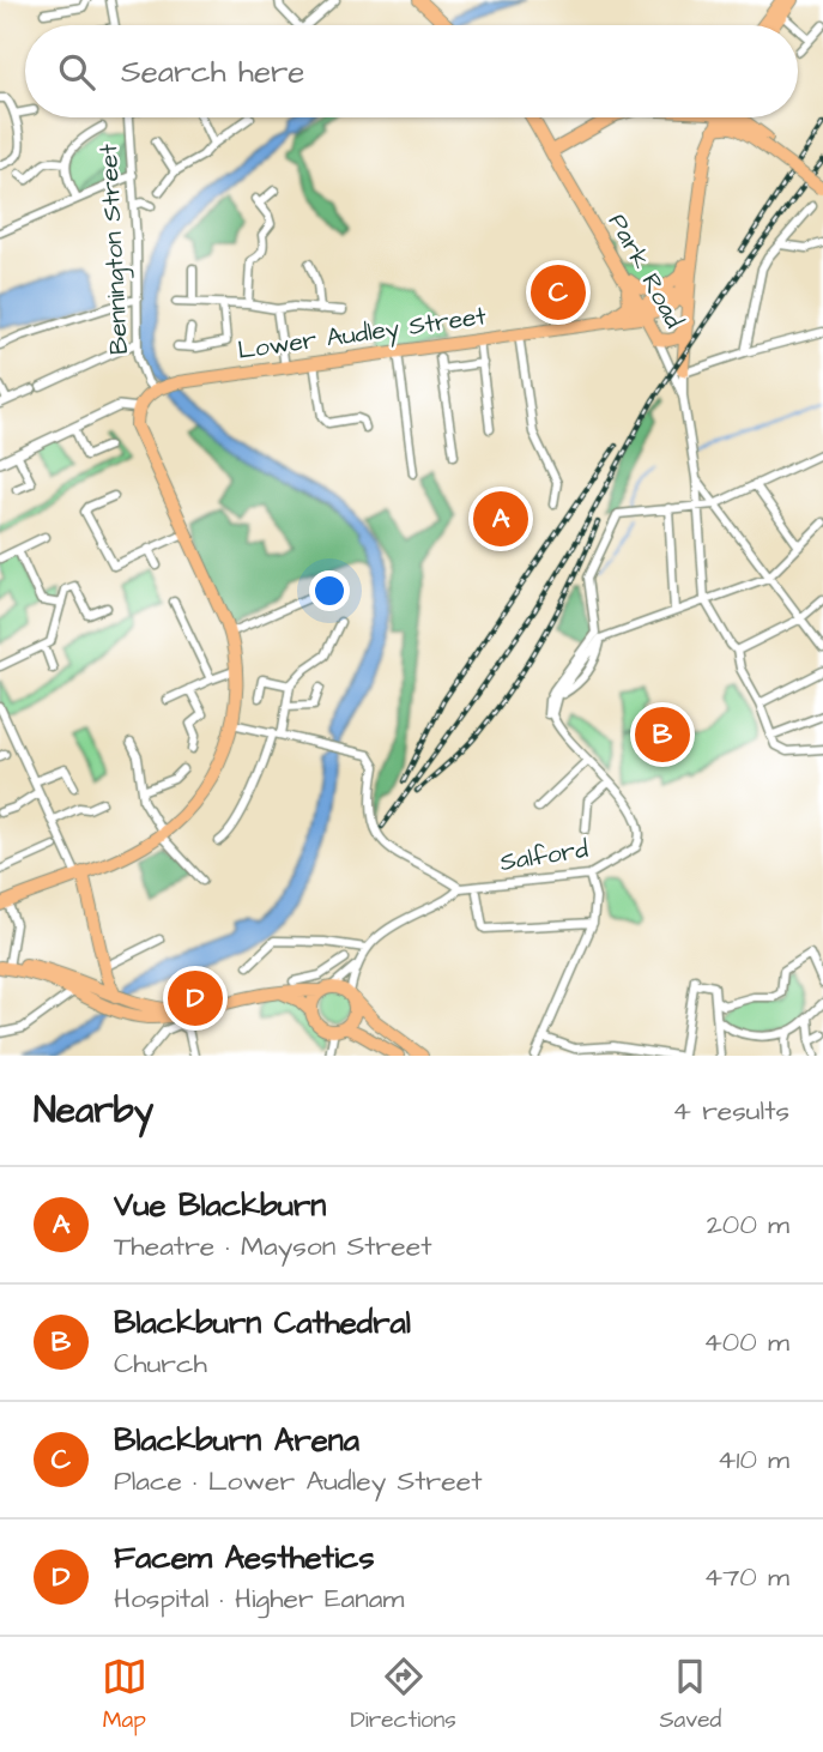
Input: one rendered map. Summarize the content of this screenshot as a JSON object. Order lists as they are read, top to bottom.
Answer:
{
  "streets": {
    "highway": ["Park Road", "Lower Audley Street"],
    "street": ["Bennington Street", "Salford"]
  },
  "crossings": [
    ["Bennington Street", "Lower Audley Street"]
  ],
  "page": {
    "search": "Search here",
    "pins": [
      "C",
      "A",
      "B",
      "D"
    ],
    "heading": ["Nearby", "4 results"],
    "list": [
      {
        "mark": "A",
        "name": "Vue Blackburn",
        "note": "Theatre · Mayson Street",
        "value": "200 m"
      },
      {
        "mark": "B",
        "name": "Blackburn Cathedral",
        "note": "Church",
        "value": "400 m"
      },
      {
        "mark": "C",
        "name": "Blackburn Arena",
        "note": "Place · Lower Audley Street",
        "value": "410 m"
      },
      {
        "mark": "D",
        "name": "Facem Aesthetics",
        "note": "Hospital · Higher Eanam",
        "value": "470 m"
      }
    ],
    "nav": ["Map", "Directions", "Saved"]
  }
}
